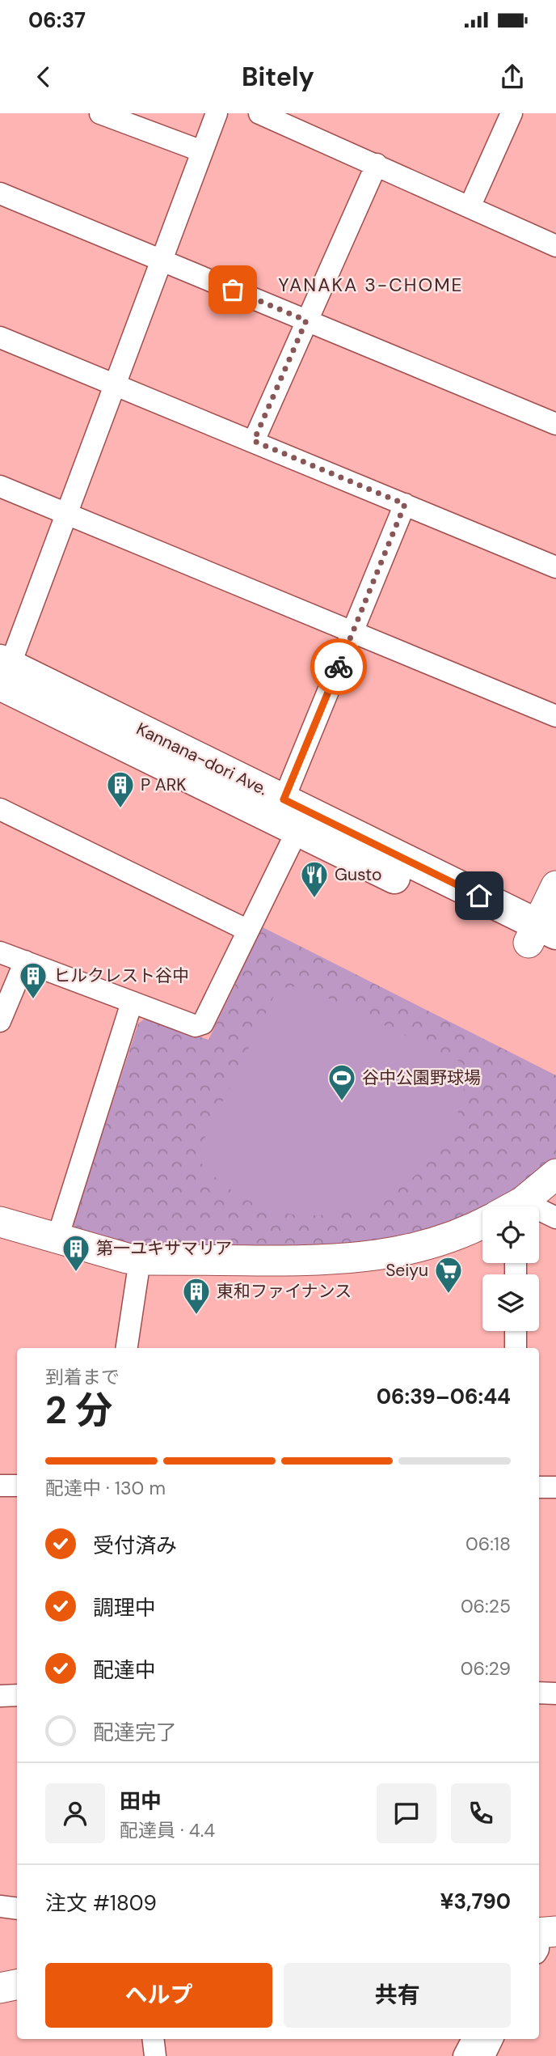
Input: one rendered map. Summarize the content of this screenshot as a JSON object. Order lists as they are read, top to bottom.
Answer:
{
  "streets": {
    "main road": ["Kannana-dori Ave."]
  },
  "districts": ["YANAKA 3-CHOME"],
  "places": {
    "building": [
      "P ARK",
      "ヒルクレスト谷中",
      "第一ユキサマリア",
      "東和ファイナンス"
    ],
    "restaurant": ["Gusto"],
    "sports": ["谷中公園野球場"],
    "supermarket": ["Seiyu"]
  },
  "page": {
    "status": "06:37",
    "header": "Bitely",
    "heading": ["2 分", "到着まで", "06:39–06:44"],
    "panel": [
      "田中",
      "配達員 · 4.4",
      "注文 #1809",
      "¥3,790"
    ],
    "bar": "配達中 · 130 m",
    "list": [
      ["受付済み", "06:18"],
      ["調理中", "06:25"],
      ["配達中", "06:29"],
      "配達完了"
    ],
    "buttons": ["ヘルプ", "共有"]
  }
}
